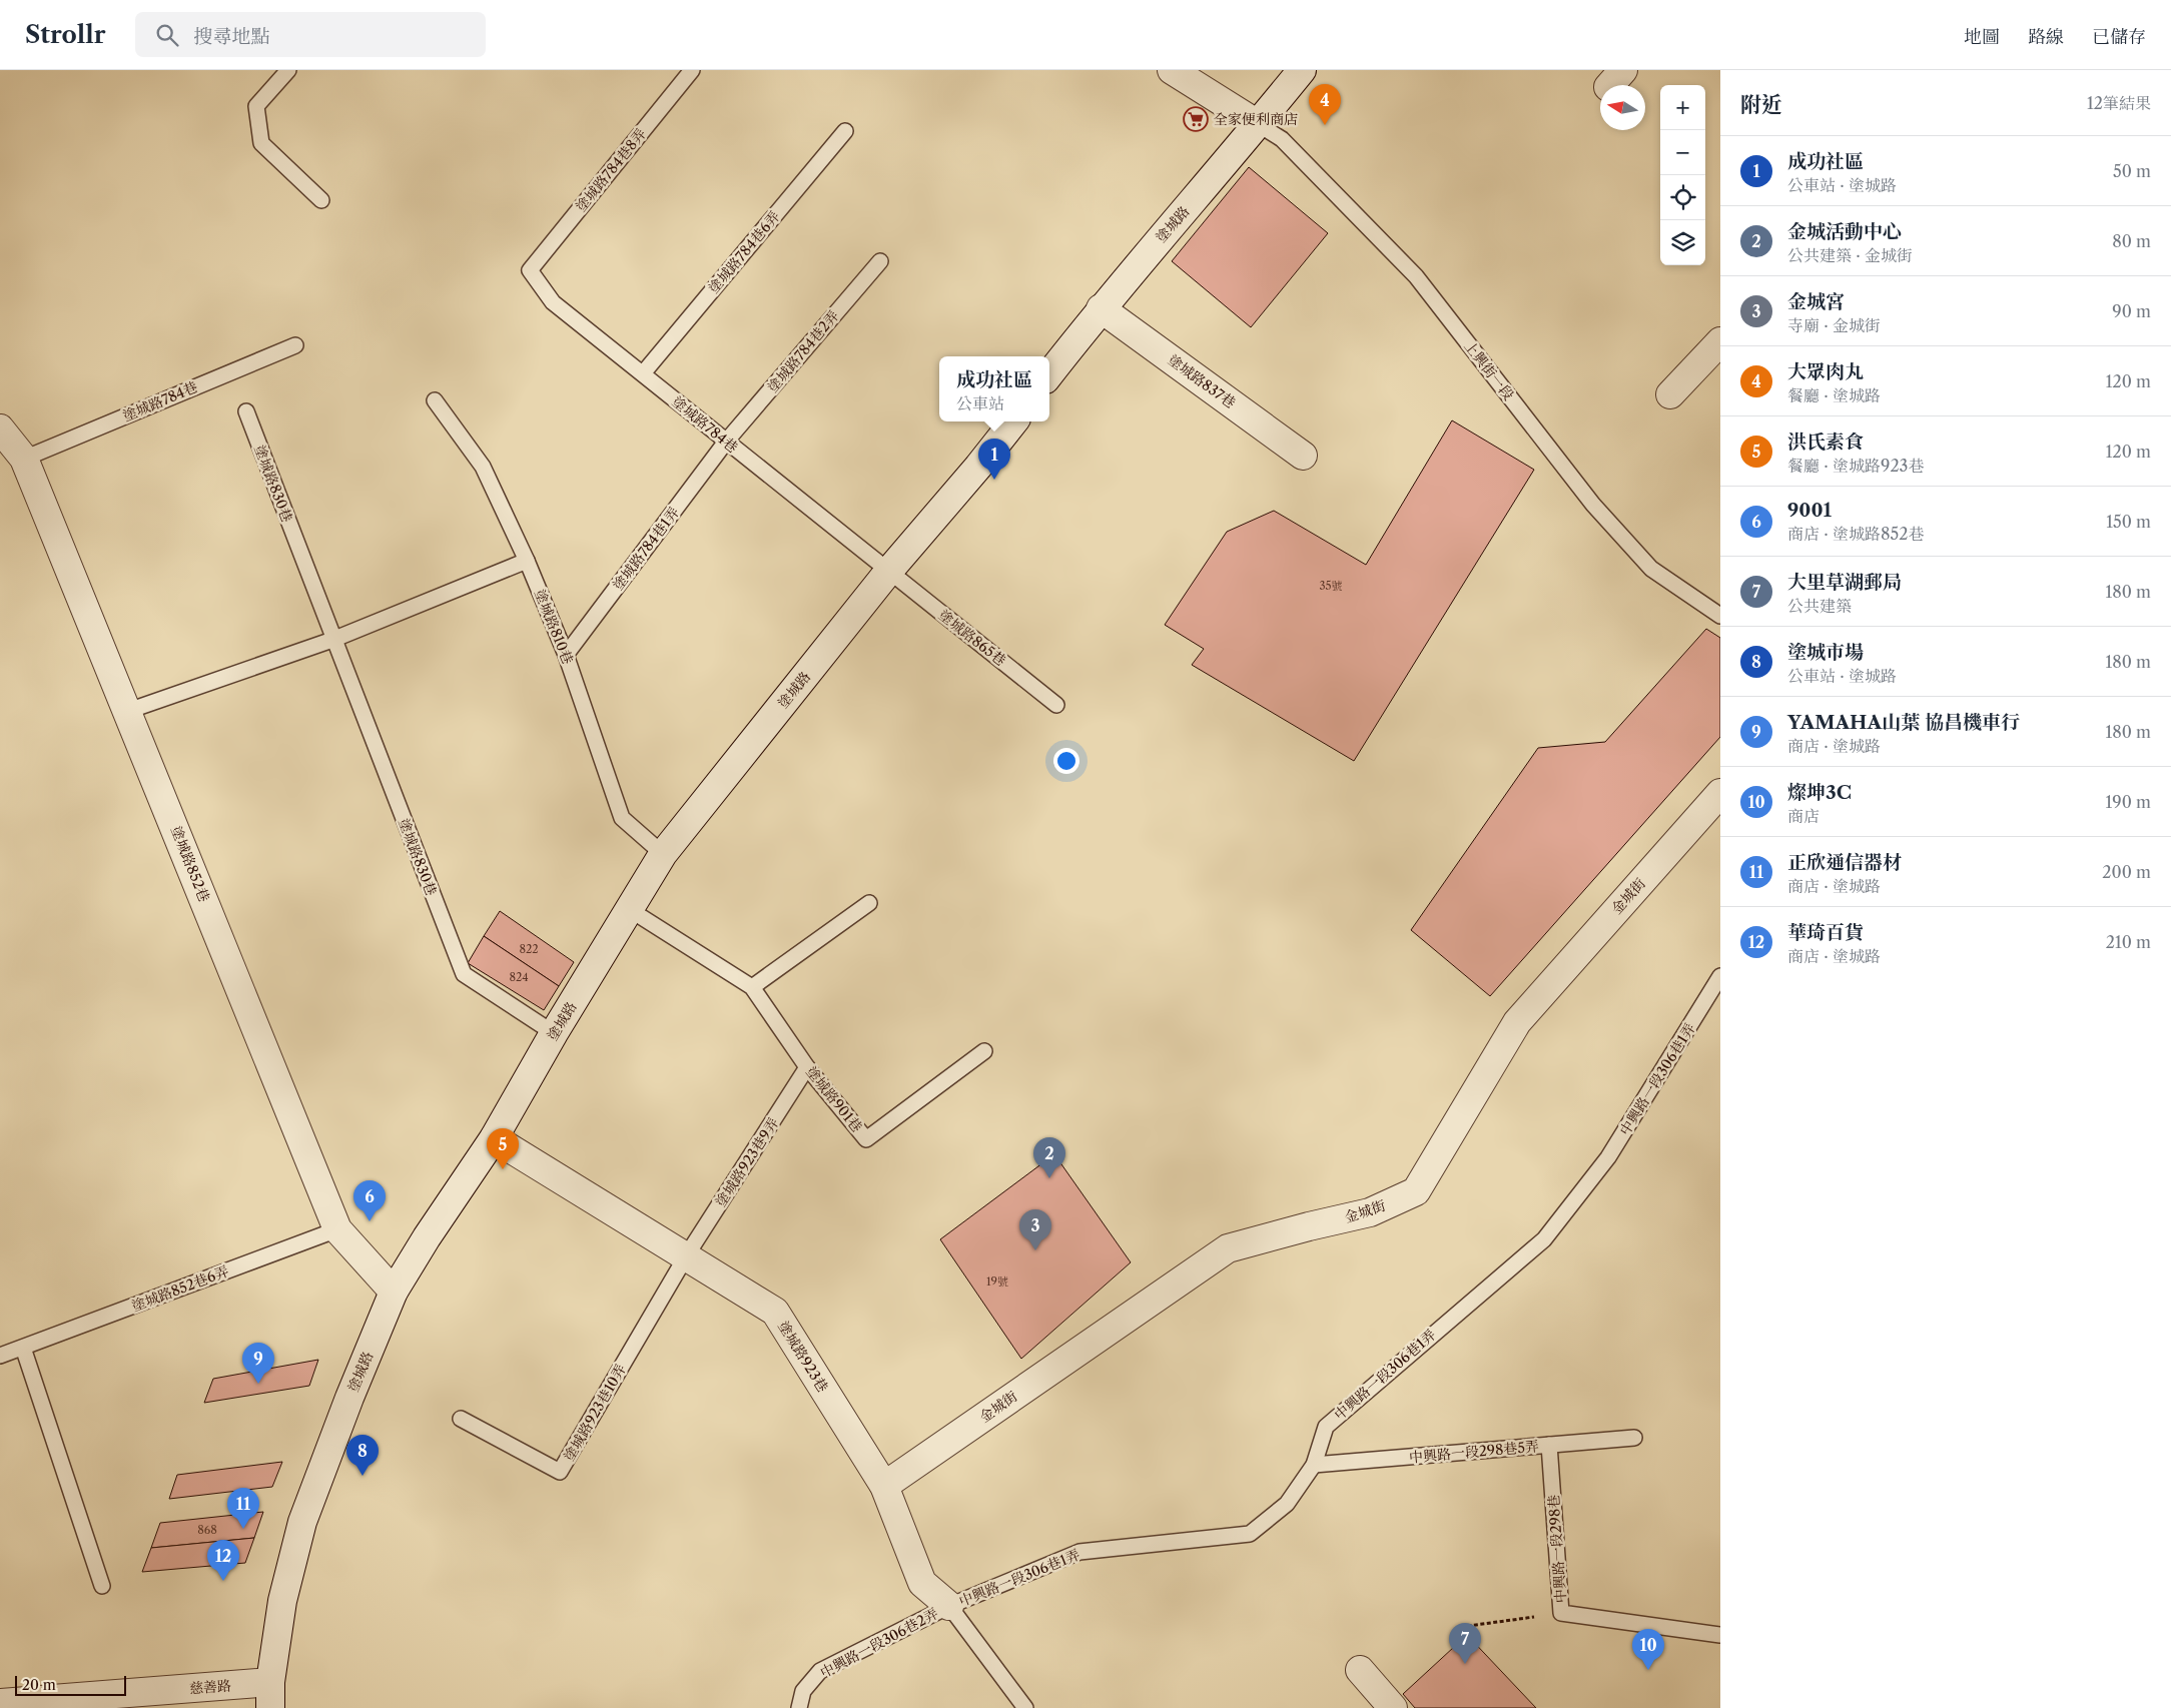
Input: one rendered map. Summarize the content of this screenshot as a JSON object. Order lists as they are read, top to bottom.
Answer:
{
  "streets": {
    "street": [
      "塗城路",
      "塗城路837巷",
      "塗城路852巷",
      "金城街",
      "塗城路923巷",
      "慈善路"
    ],
    "lane": [
      "塗城路784巷8弄",
      "塗城路784巷6弄",
      "塗城路784巷2弄",
      "上興街一段",
      "塗城路784巷",
      "塗城路830巷",
      "塗城路784巷1弄",
      "塗城路810巷",
      "塗城路865巷",
      "中興路一段306巷1弄",
      "塗城路901巷",
      "塗城路923巷9弄",
      "塗城路852巷6弄",
      "塗城路923巷10弄",
      "中興路一段298巷5弄",
      "中興路一段298巷",
      "中興路一段306巷2弄"
    ]
  },
  "crossings": [
    ["塗城路784巷8弄", "塗城路784巷"],
    ["塗城路", "上興街一段"],
    ["塗城路", "塗城路837巷"],
    ["塗城路", "塗城路784巷"],
    ["塗城路", "塗城路830巷"],
    ["塗城路", "塗城路810巷"],
    ["塗城路", "塗城路865巷"],
    ["塗城路", "塗城路852巷"],
    ["塗城路", "塗城路901巷"],
    ["塗城路", "塗城路923巷"],
    ["塗城路", "慈善路"],
    ["塗城路784巷6弄", "塗城路784巷"],
    ["塗城路784巷2弄", "塗城路784巷"],
    ["塗城路784巷2弄", "塗城路784巷1弄"],
    ["塗城路784巷", "塗城路784巷1弄"],
    ["塗城路784巷", "塗城路865巷"],
    ["塗城路784巷", "塗城路852巷"],
    ["塗城路784巷1弄", "塗城路810巷"],
    ["塗城路852巷", "塗城路852巷6弄"],
    ["金城街", "塗城路923巷"],
    ["中興路一段306巷1弄", "塗城路923巷"],
    ["中興路一段306巷1弄", "中興路一段298巷5弄"],
    ["中興路一段306巷1弄", "中興路一段306巷2弄"],
    ["塗城路901巷", "塗城路923巷9弄"],
    ["塗城路923巷9弄", "塗城路923巷"],
    ["塗城路923巷9弄", "塗城路923巷10弄"],
    ["塗城路923巷", "塗城路923巷10弄"],
    ["塗城路923巷", "中興路一段306巷2弄"],
    ["中興路一段298巷5弄", "中興路一段298巷"]
  ],
  "places": {
    "supermarket": ["全家便利商店"]
  },
  "house_numbers": [
    "35號",
    "822",
    "824",
    "19號",
    "868"
  ],
  "scale_bar": "20 m",
  "north": "left",
  "page": {
    "header": "Strollr",
    "search": "搜尋地點",
    "nav": ["地圖", "路線", "已儲存"],
    "heading": ["附近", "12筆結果"],
    "pins": [
      "4",
      "1",
      "5",
      "2",
      "6",
      "3",
      "9",
      "8",
      "11",
      "12",
      "7",
      "10"
    ],
    "map_buttons": ["+", "−"],
    "list": [
      {
        "mark": "1",
        "name": "成功社區",
        "note": "公車站 · 塗城路",
        "value": "50 m"
      },
      {
        "mark": "2",
        "name": "金城活動中心",
        "note": "公共建築 · 金城街",
        "value": "80 m"
      },
      {
        "mark": "3",
        "name": "金城宮",
        "note": "寺廟 · 金城街",
        "value": "90 m"
      },
      {
        "mark": "4",
        "name": "大眾肉丸",
        "note": "餐廳 · 塗城路",
        "value": "120 m"
      },
      {
        "mark": "5",
        "name": "洪氏素食",
        "note": "餐廳 · 塗城路923巷",
        "value": "120 m"
      },
      {
        "mark": "6",
        "name": "9001",
        "note": "商店 · 塗城路852巷",
        "value": "150 m"
      },
      {
        "mark": "7",
        "name": "大里草湖郵局",
        "note": "公共建築",
        "value": "180 m"
      },
      {
        "mark": "8",
        "name": "塗城市場",
        "note": "公車站 · 塗城路",
        "value": "180 m"
      },
      {
        "mark": "9",
        "name": "YAMAHA山葉 協昌機車行",
        "note": "商店 · 塗城路",
        "value": "180 m"
      },
      {
        "mark": "10",
        "name": "燦坤3C",
        "note": "商店",
        "value": "190 m"
      },
      {
        "mark": "11",
        "name": "正欣通信器材",
        "note": "商店 · 塗城路",
        "value": "200 m"
      },
      {
        "mark": "12",
        "name": "華琦百貨",
        "note": "商店 · 塗城路",
        "value": "210 m"
      }
    ],
    "popup": ["成功社區", "公車站"],
    "scale": "20 m"
  }
}
